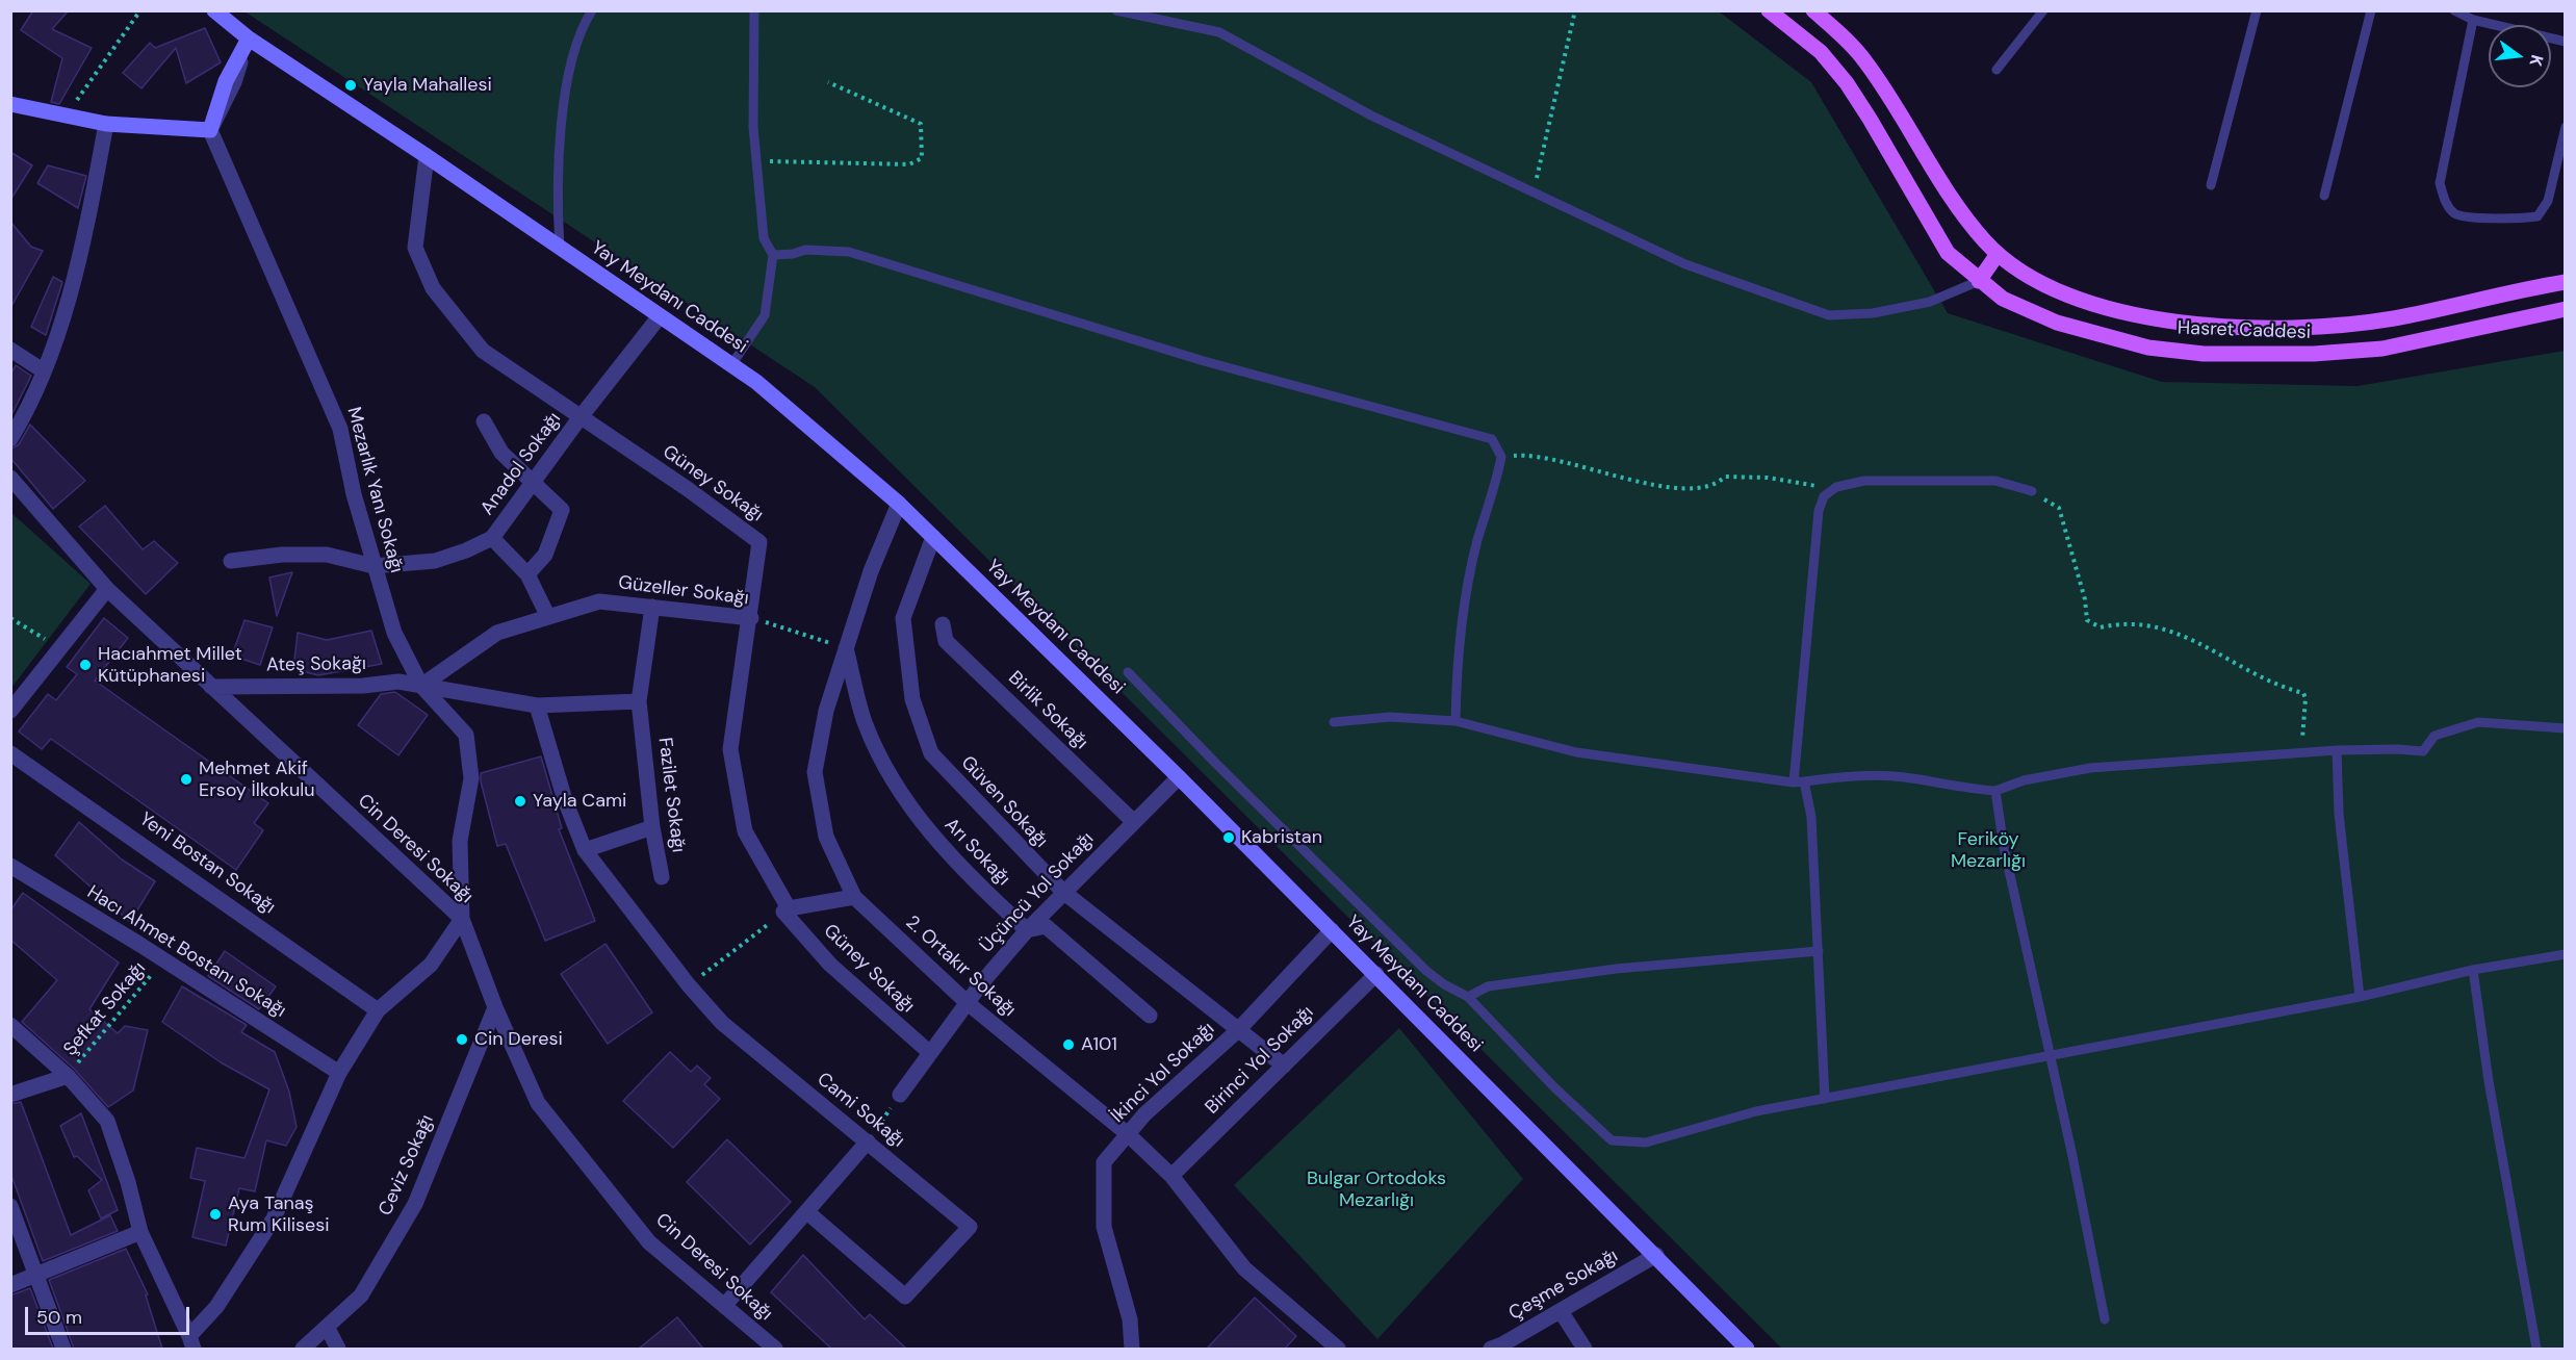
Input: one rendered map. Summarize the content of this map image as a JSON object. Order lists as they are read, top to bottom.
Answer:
{
  "streets": {
    "main road": ["Hasret Caddesi"],
    "street": [
      "Yay Meydanı Caddesi",
      "Anadol Sokağı",
      "Güney Sokağı",
      "Mezarlık Yanı Sokağı",
      "Güzeller Sokağı",
      "Ateş Sokağı",
      "Birlik Sokağı",
      "Fazilet Sokağı",
      "Güven Sokağı",
      "Cin Deresi Sokağı",
      "Arı Sokağı",
      "Yeni Bostan Sokağı",
      "Üçüncü Yol Sokağı",
      "Hacı Ahmet Bostanı Sokağı",
      "2. Ortakır Sokağı",
      "Birinci Yol Sokağı",
      "İkinci Yol Sokağı",
      "Cami Sokağı",
      "Ceviz Sokağı",
      "Çeşme Sokağı"
    ],
    "path": ["Şefkat Sokağı"]
  },
  "crossings": [
    ["Yay Meydanı Caddesi", "Anadol Sokağı"],
    ["Yay Meydanı Caddesi", "Güney Sokağı"],
    ["Yay Meydanı Caddesi", "Güven Sokağı"],
    ["Yay Meydanı Caddesi", "Üçüncü Yol Sokağı"],
    ["Yay Meydanı Caddesi", "2. Ortakır Sokağı"],
    ["Yay Meydanı Caddesi", "Birinci Yol Sokağı"],
    ["Yay Meydanı Caddesi", "İkinci Yol Sokağı"],
    ["Yay Meydanı Caddesi", "Çeşme Sokağı"],
    ["Anadol Sokağı", "Güney Sokağı"],
    ["Anadol Sokağı", "Mezarlık Yanı Sokağı"],
    ["Güney Sokağı", "Güzeller Sokağı"],
    ["Güney Sokağı", "Üçüncü Yol Sokağı"],
    ["Güney Sokağı", "2. Ortakır Sokağı"],
    ["Mezarlık Yanı Sokağı", "Güzeller Sokağı"],
    ["Mezarlık Yanı Sokağı", "Ateş Sokağı"],
    ["Mezarlık Yanı Sokağı", "Cin Deresi Sokağı"],
    ["Güzeller Sokağı", "Ateş Sokağı"],
    ["Güzeller Sokağı", "Fazilet Sokağı"],
    ["Güzeller Sokağı", "Arı Sokağı"],
    ["Güzeller Sokağı", "2. Ortakır Sokağı"],
    ["Ateş Sokağı", "Cin Deresi Sokağı"],
    ["Birlik Sokağı", "Üçüncü Yol Sokağı"],
    ["Güven Sokağı", "Üçüncü Yol Sokağı"],
    ["Güven Sokağı", "Birinci Yol Sokağı"],
    ["Güven Sokağı", "İkinci Yol Sokağı"],
    ["Cin Deresi Sokağı", "Ceviz Sokağı"],
    ["Arı Sokağı", "Üçüncü Yol Sokağı"],
    ["Arı Sokağı", "2. Ortakır Sokağı"],
    ["Üçüncü Yol Sokağı", "2. Ortakır Sokağı"],
    ["Hacı Ahmet Bostanı Sokağı", "Şefkat Sokağı"],
    ["2. Ortakır Sokağı", "Birinci Yol Sokağı"],
    ["2. Ortakır Sokağı", "İkinci Yol Sokağı"]
  ],
  "parks": ["Feriköy Mezarlığı", "Bulgar Ortodoks Mezarlığı"],
  "places": [
    "Yayla Mahallesi",
    "Hacıahmet Millet Kütüphanesi",
    "Mehmet Akif Ersoy İlkokulu",
    "Yayla Cami",
    "Kabristan",
    "Cin Deresi",
    "A101",
    "Aya Tanaş Rum Kilisesi"
  ],
  "scale_bar": "50 m",
  "north": "right"
}
